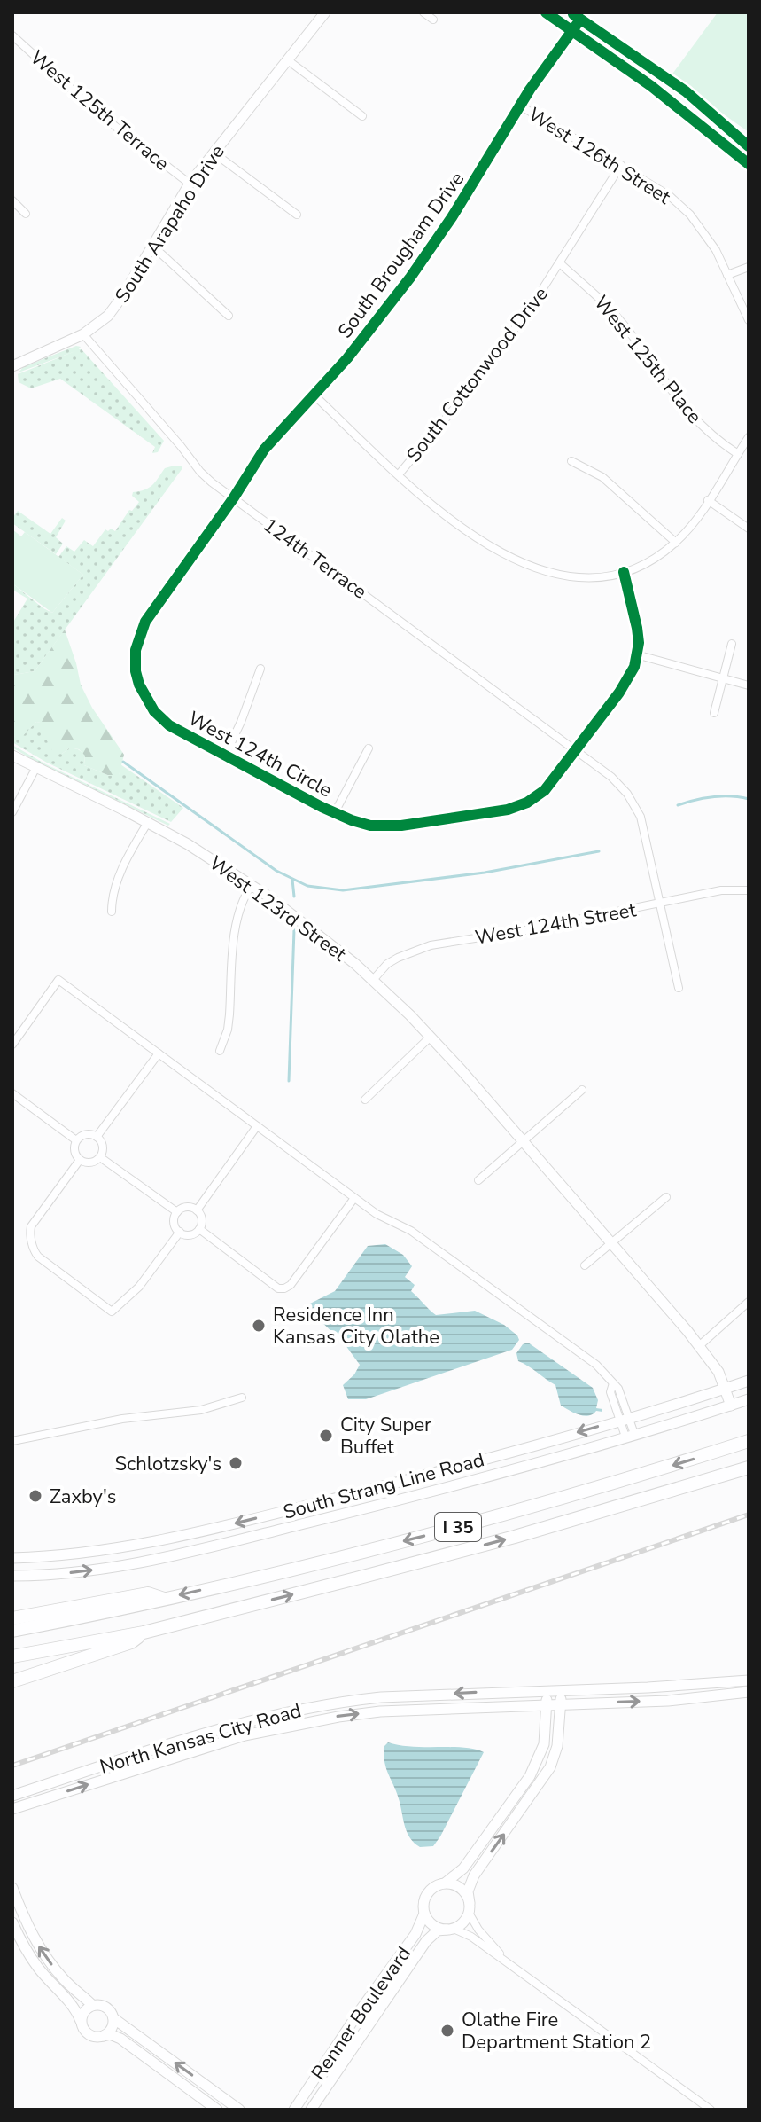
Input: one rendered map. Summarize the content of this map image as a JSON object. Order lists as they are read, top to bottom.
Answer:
{
  "streets": {
    "highway": ["I 35"],
    "main road": [
      "South Arapaho Drive",
      "West 123rd Street",
      "South Strang Line Road",
      "North Kansas City Road",
      "Renner Boulevard"
    ],
    "street": [
      "West 125th Terrace",
      "West 126th Street",
      "South Brougham Drive",
      "West 125th Place",
      "South Cottonwood Drive",
      "124th Terrace",
      "West 124th Circle",
      "West 124th Street"
    ]
  },
  "crossings": [
    ["West 125th Terrace", "South Arapaho Drive"],
    ["West 126th Street", "South Brougham Drive"],
    ["West 126th Street", "South Cottonwood Drive"],
    ["South Arapaho Drive", "124th Terrace"],
    ["South Brougham Drive", "124th Terrace"],
    ["South Brougham Drive", "West 124th Circle"],
    ["West 125th Place", "South Cottonwood Drive"],
    ["124th Terrace", "West 124th Circle"],
    ["124th Terrace", "West 124th Street"],
    ["West 123rd Street", "West 124th Street"],
    ["West 123rd Street", "South Strang Line Road"]
  ],
  "places": [
    "Residence Inn Kansas City Olathe",
    "City Super Buffet",
    "Schlotzsky's",
    "Zaxby's",
    "Olathe Fire Department Station 2"
  ]
}
